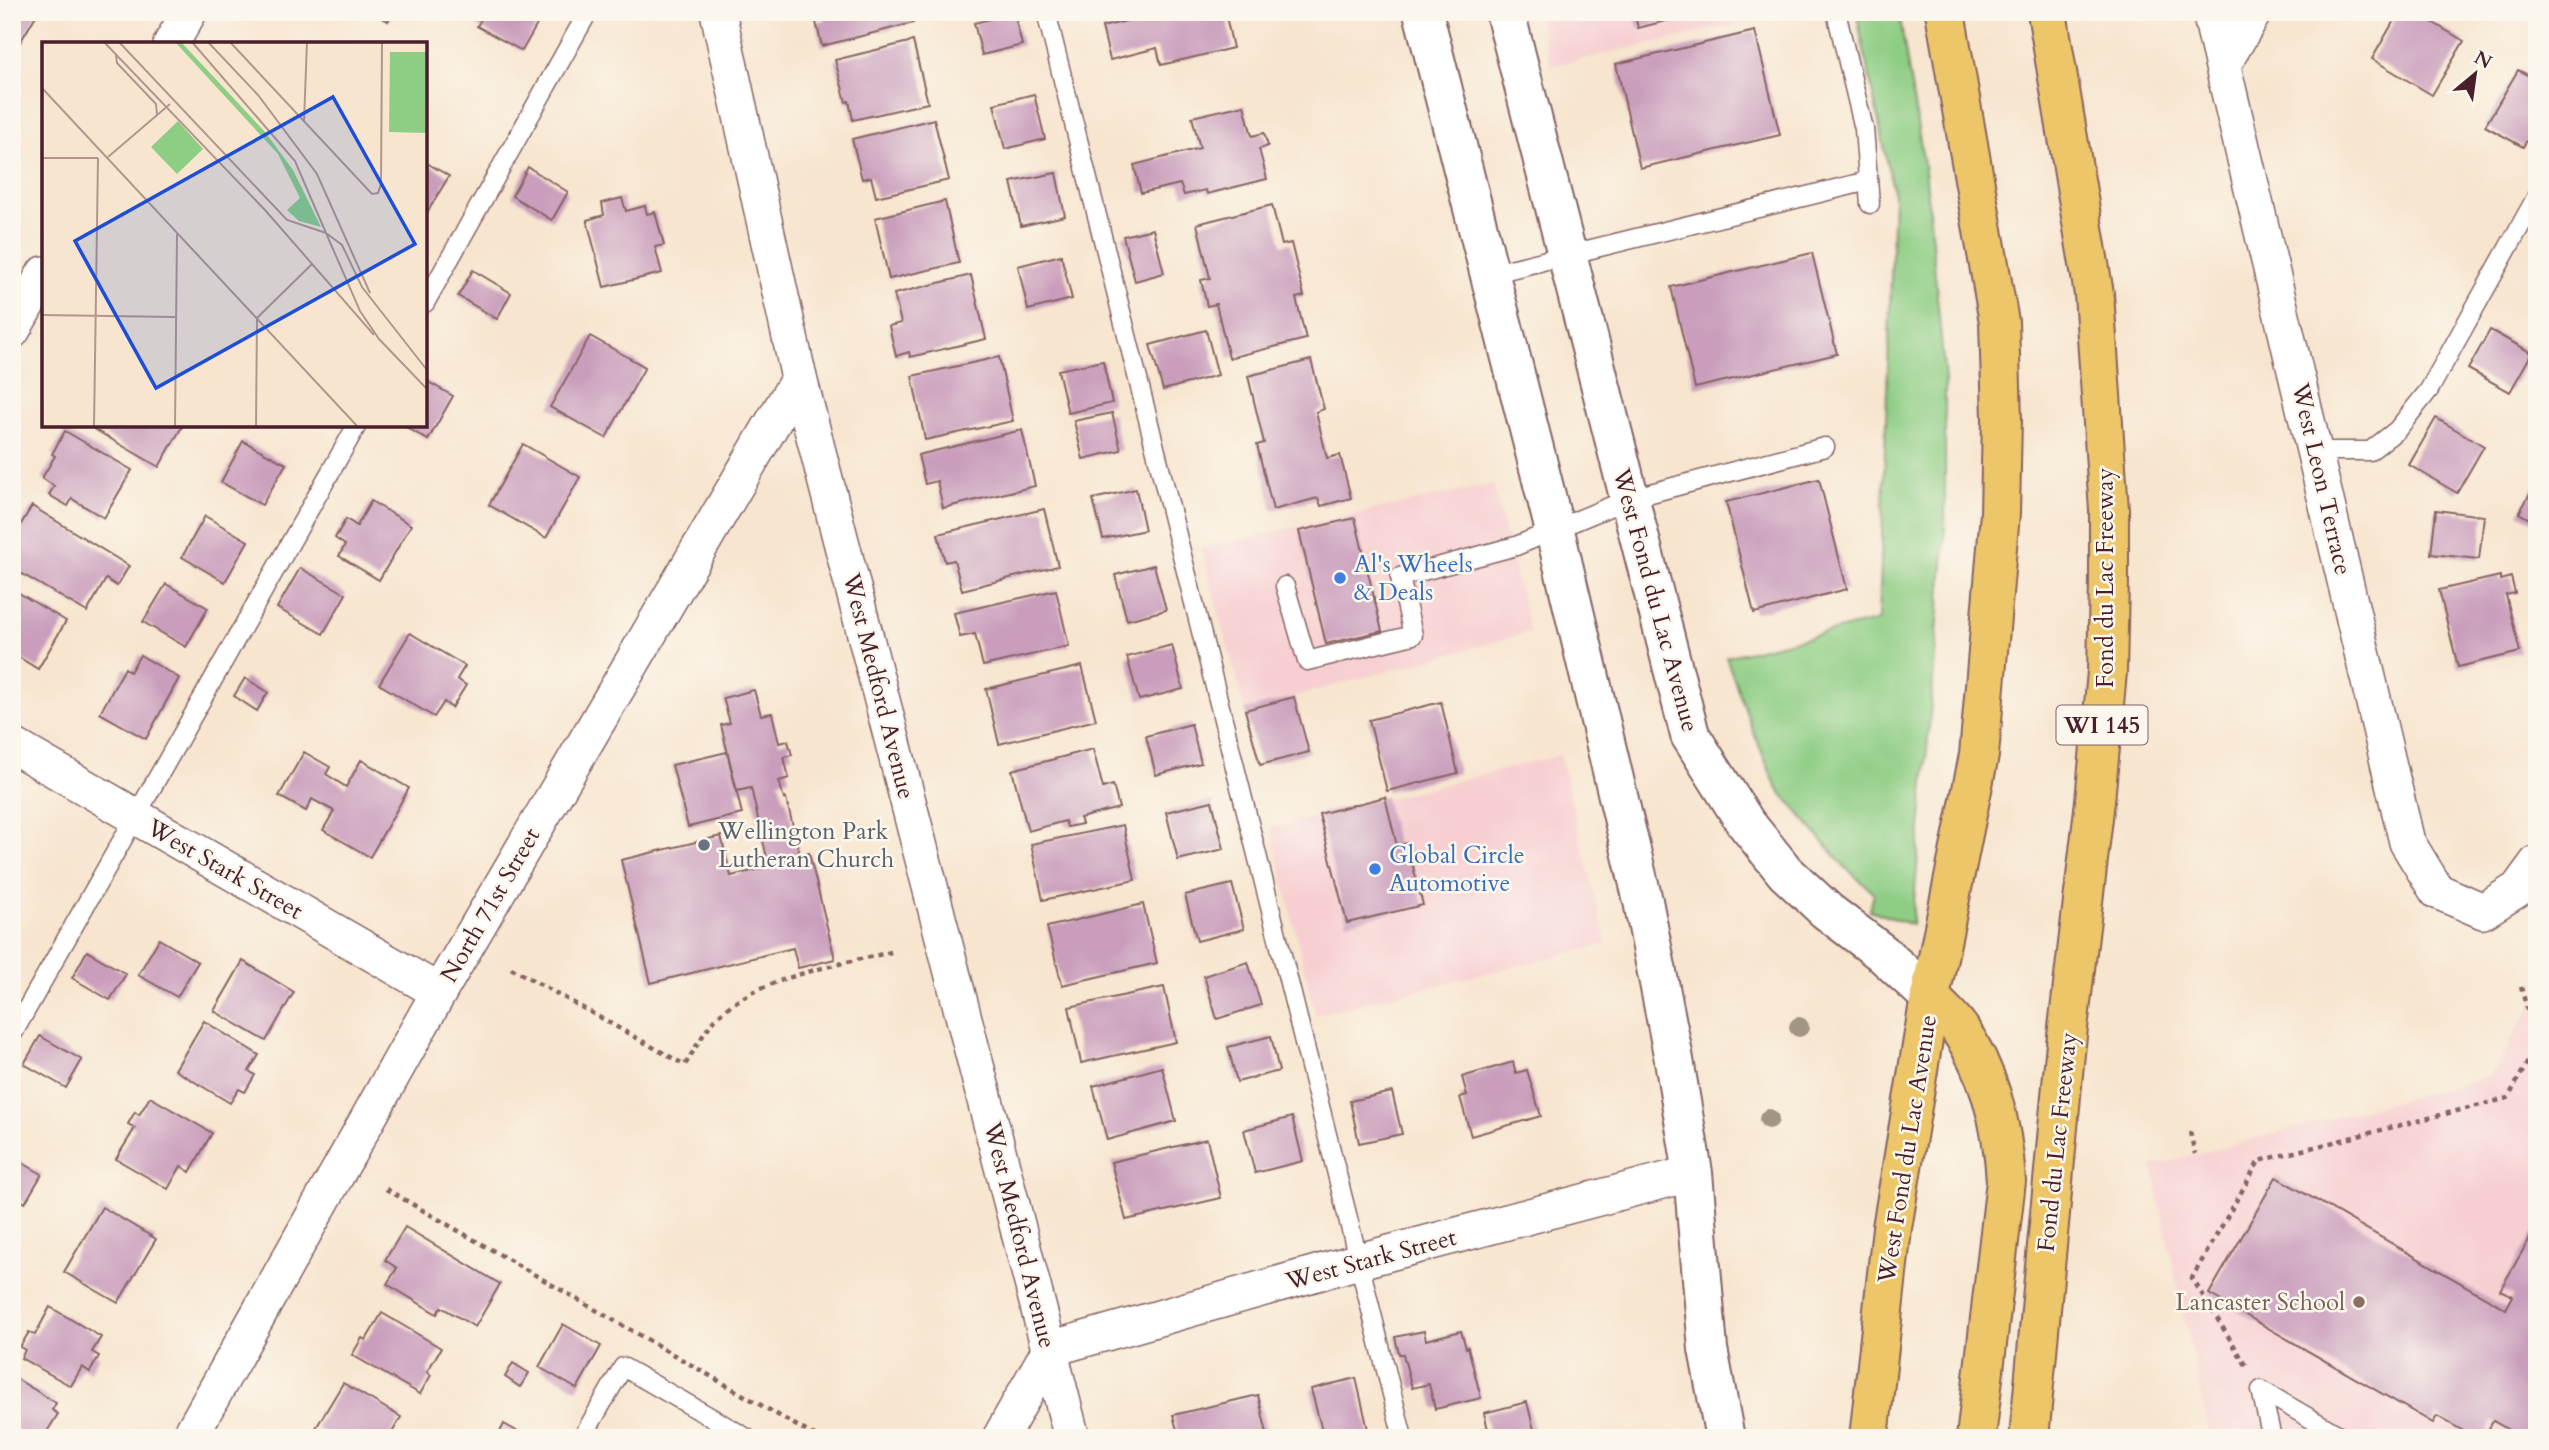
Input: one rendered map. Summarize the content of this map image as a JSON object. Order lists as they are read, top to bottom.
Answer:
{
  "streets": {
    "main road": ["Fond du Lac Freeway", "West Fond du Lac Avenue", "WI 145"],
    "street": [
      "West Leon Terrace",
      "West Medford Avenue",
      "West Stark Street",
      "North 71st Street"
    ]
  },
  "crossings": [
    ["West Medford Avenue", "West Stark Street"],
    ["West Medford Avenue", "North 71st Street"],
    ["West Stark Street", "North 71st Street"]
  ],
  "places": [
    "Al's Wheels & Deals",
    "Wellington Park Lutheran Church",
    "Global Circle Automotive",
    "Lancaster School"
  ],
  "north": "top right"
}
